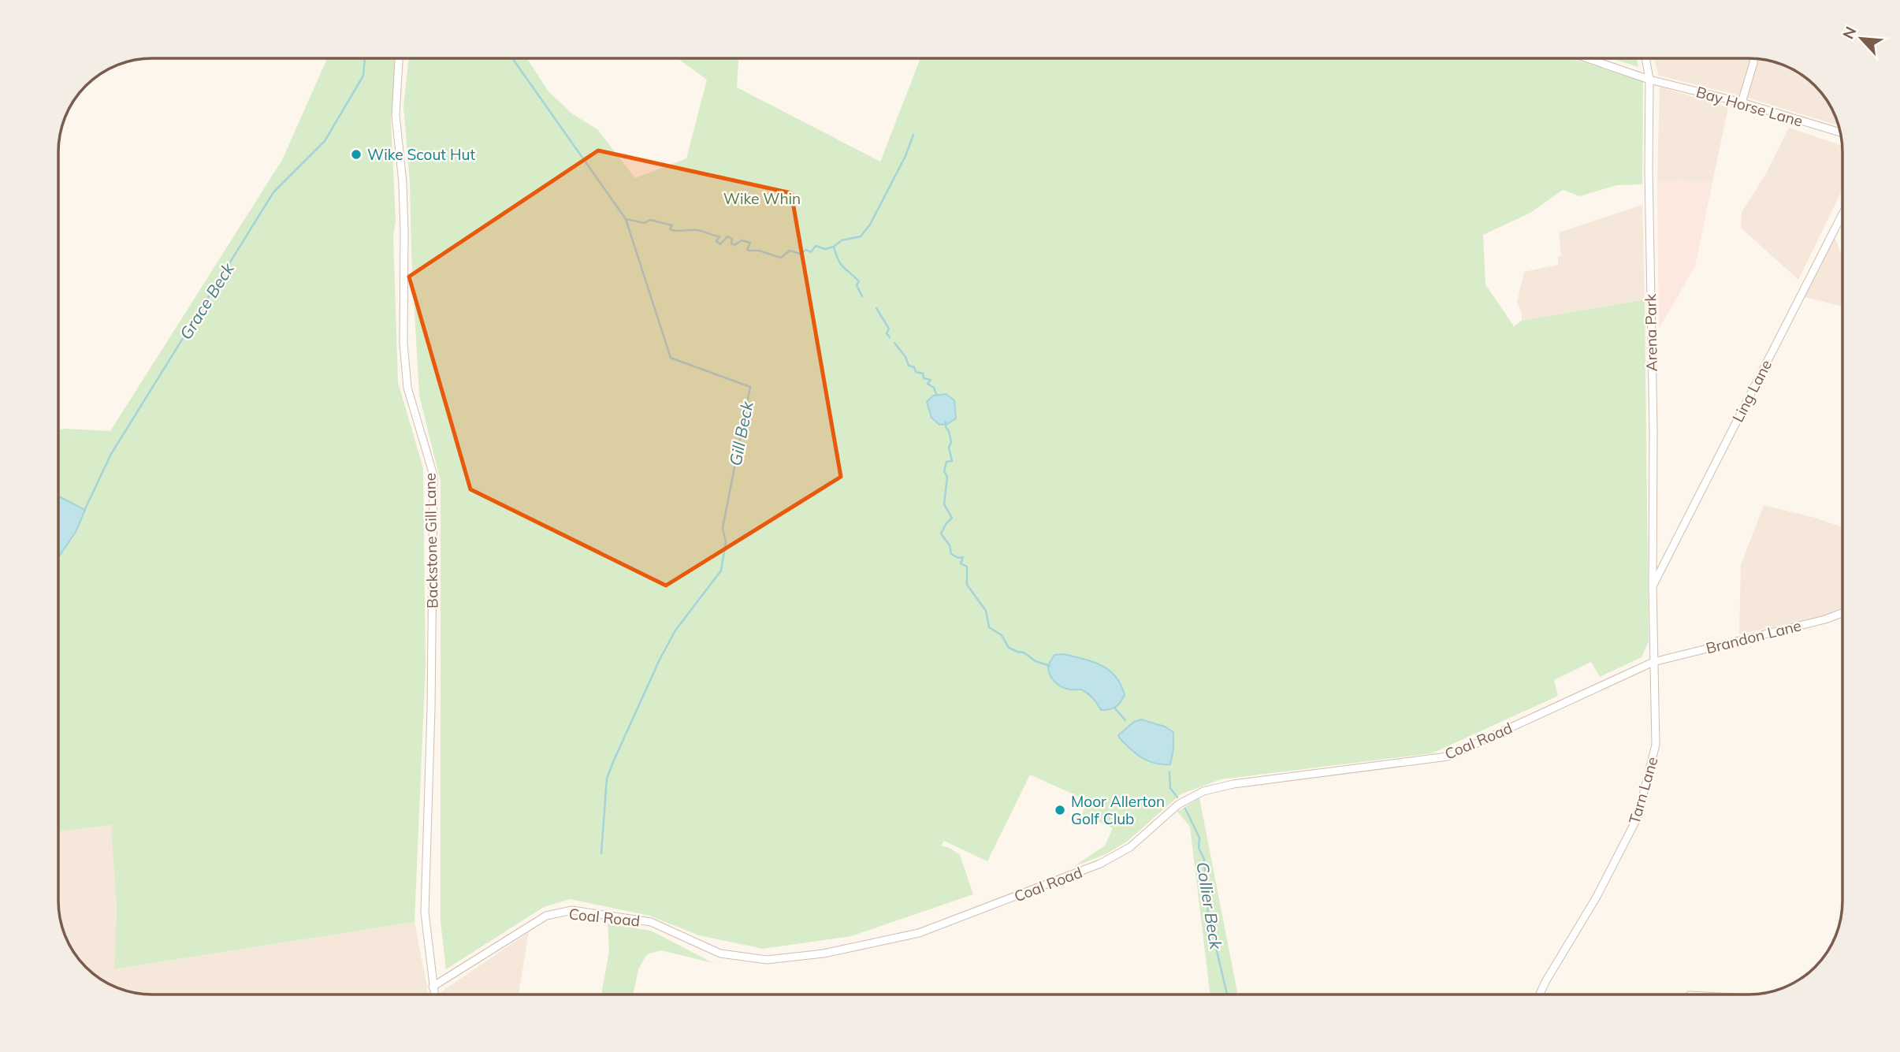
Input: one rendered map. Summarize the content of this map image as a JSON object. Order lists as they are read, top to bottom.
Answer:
{
  "streets": {
    "street": [
      "Bay Horse Lane",
      "Arena Park",
      "Ling Lane",
      "Backstone Gill Lane",
      "Brandon Lane",
      "Coal Road",
      "Tarn Lane"
    ]
  },
  "crossings": [
    ["Bay Horse Lane", "Arena Park"],
    ["Arena Park", "Ling Lane"],
    ["Arena Park", "Tarn Lane"],
    ["Ling Lane", "Tarn Lane"],
    ["Backstone Gill Lane", "Coal Road"],
    ["Brandon Lane", "Coal Road"],
    ["Brandon Lane", "Tarn Lane"],
    ["Coal Road", "Tarn Lane"]
  ],
  "water": ["Grace Beck", "Gill Beck", "Collier Beck"],
  "parks": ["Wike Whin"],
  "places": ["Wike Scout Hut", "Moor Allerton Golf Club"],
  "north": "top left"
}
